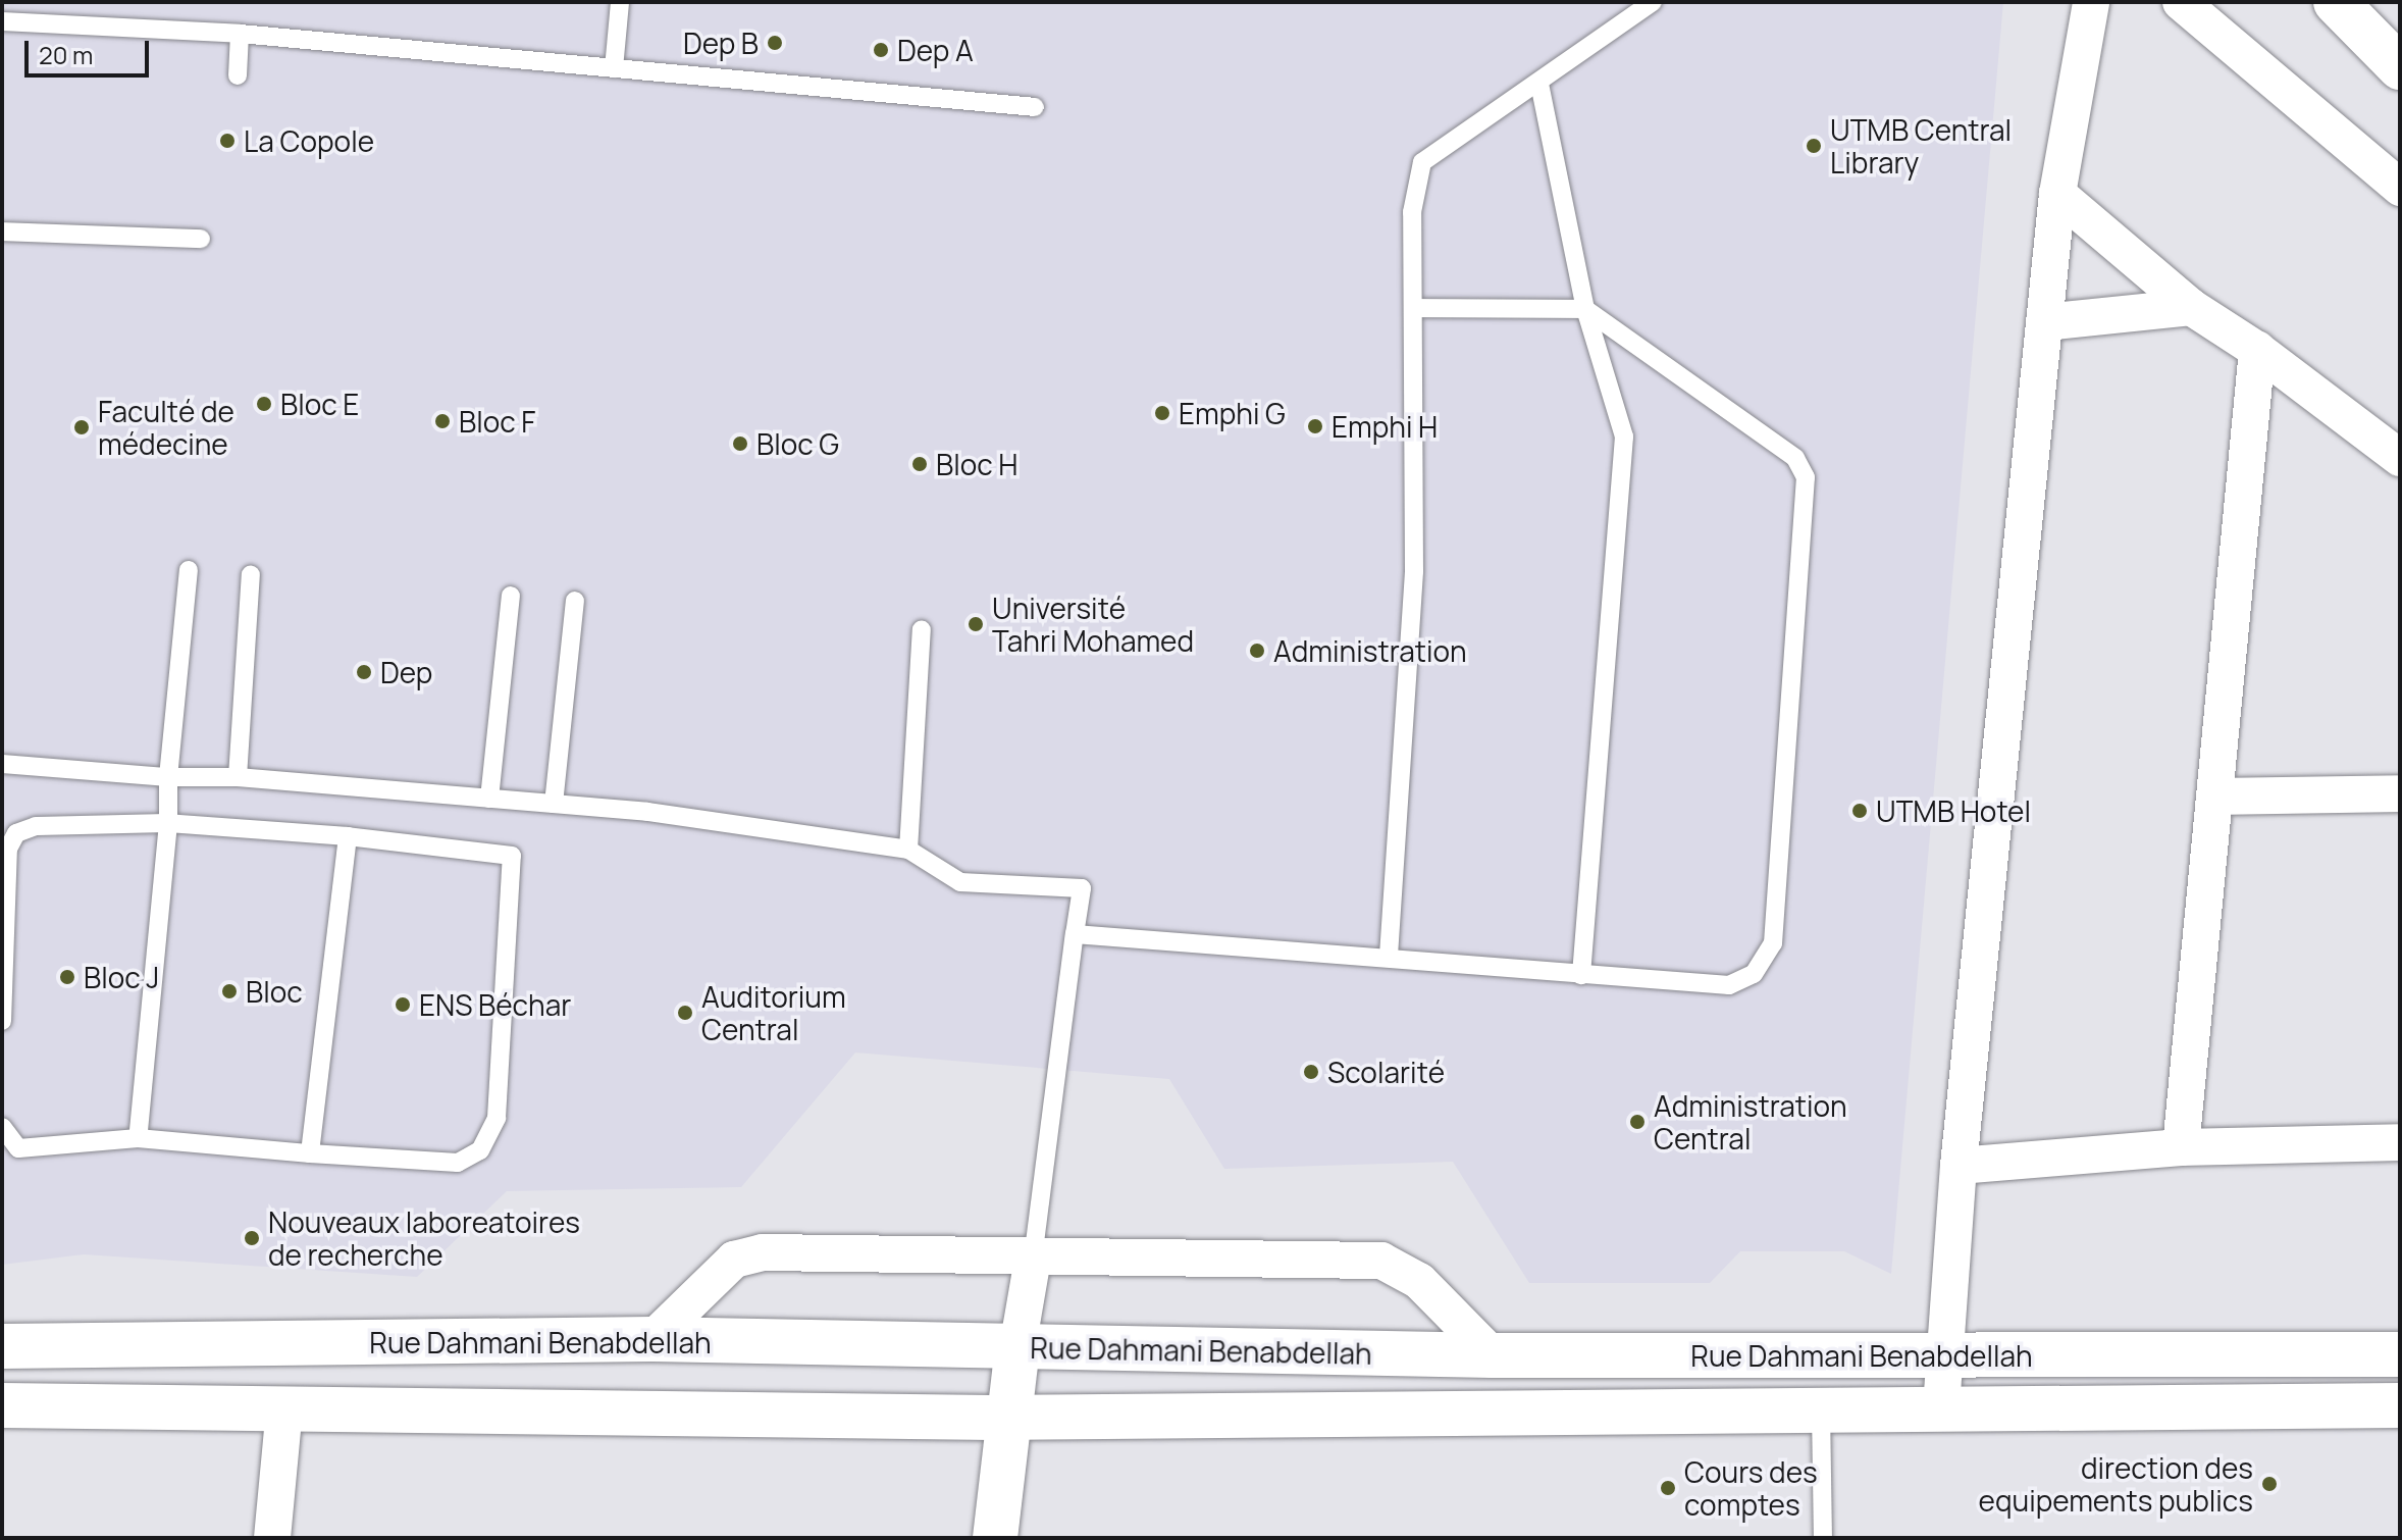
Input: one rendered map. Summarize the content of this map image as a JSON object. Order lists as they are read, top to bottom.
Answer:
{
  "streets": {
    "street": ["Rue Dahmani Benabdellah"]
  },
  "places": [
    "Dep B",
    "Dep A",
    "La Copole",
    "UTMB Central Library",
    "Bloc E",
    "Emphi G",
    "Bloc F",
    "Emphi H",
    "Faculté de médecine",
    "Bloc G",
    "Bloc H",
    "Université Tahri Mohamed",
    "Administration",
    "Dep",
    "UTMB Hotel",
    "Bloc J",
    "Bloc",
    "ENS Béchar",
    "Auditorium Central",
    "Scolarité",
    "Administration Central",
    "Nouveaux laboreatoires de recherche",
    "direction des equipements publics",
    "Cours des comptes"
  ],
  "scale_bar": "20 m"
}
